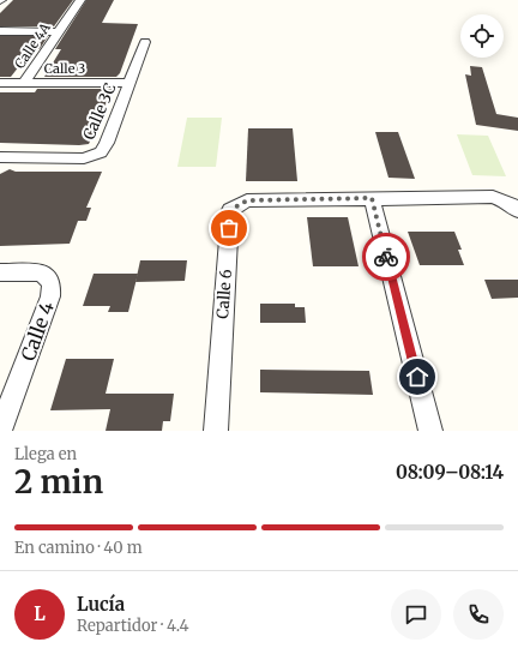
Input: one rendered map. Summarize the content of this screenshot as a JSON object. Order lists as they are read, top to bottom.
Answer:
{
  "streets": {
    "street": [
      "Calle 4A",
      "Calle 3",
      "Calle 3C",
      "Calle 6",
      "Calle 4"
    ]
  },
  "crossings": [
    ["Calle 4A", "Calle 3"],
    ["Calle 3", "Calle 3C"]
  ],
  "page": {
    "heading": ["2 min", "Llega en", "08:09–08:14"],
    "panel": ["Lucía", "Repartidor · 4.4"],
    "bar": "En camino · 40 m",
    "round": "L"
  }
}
